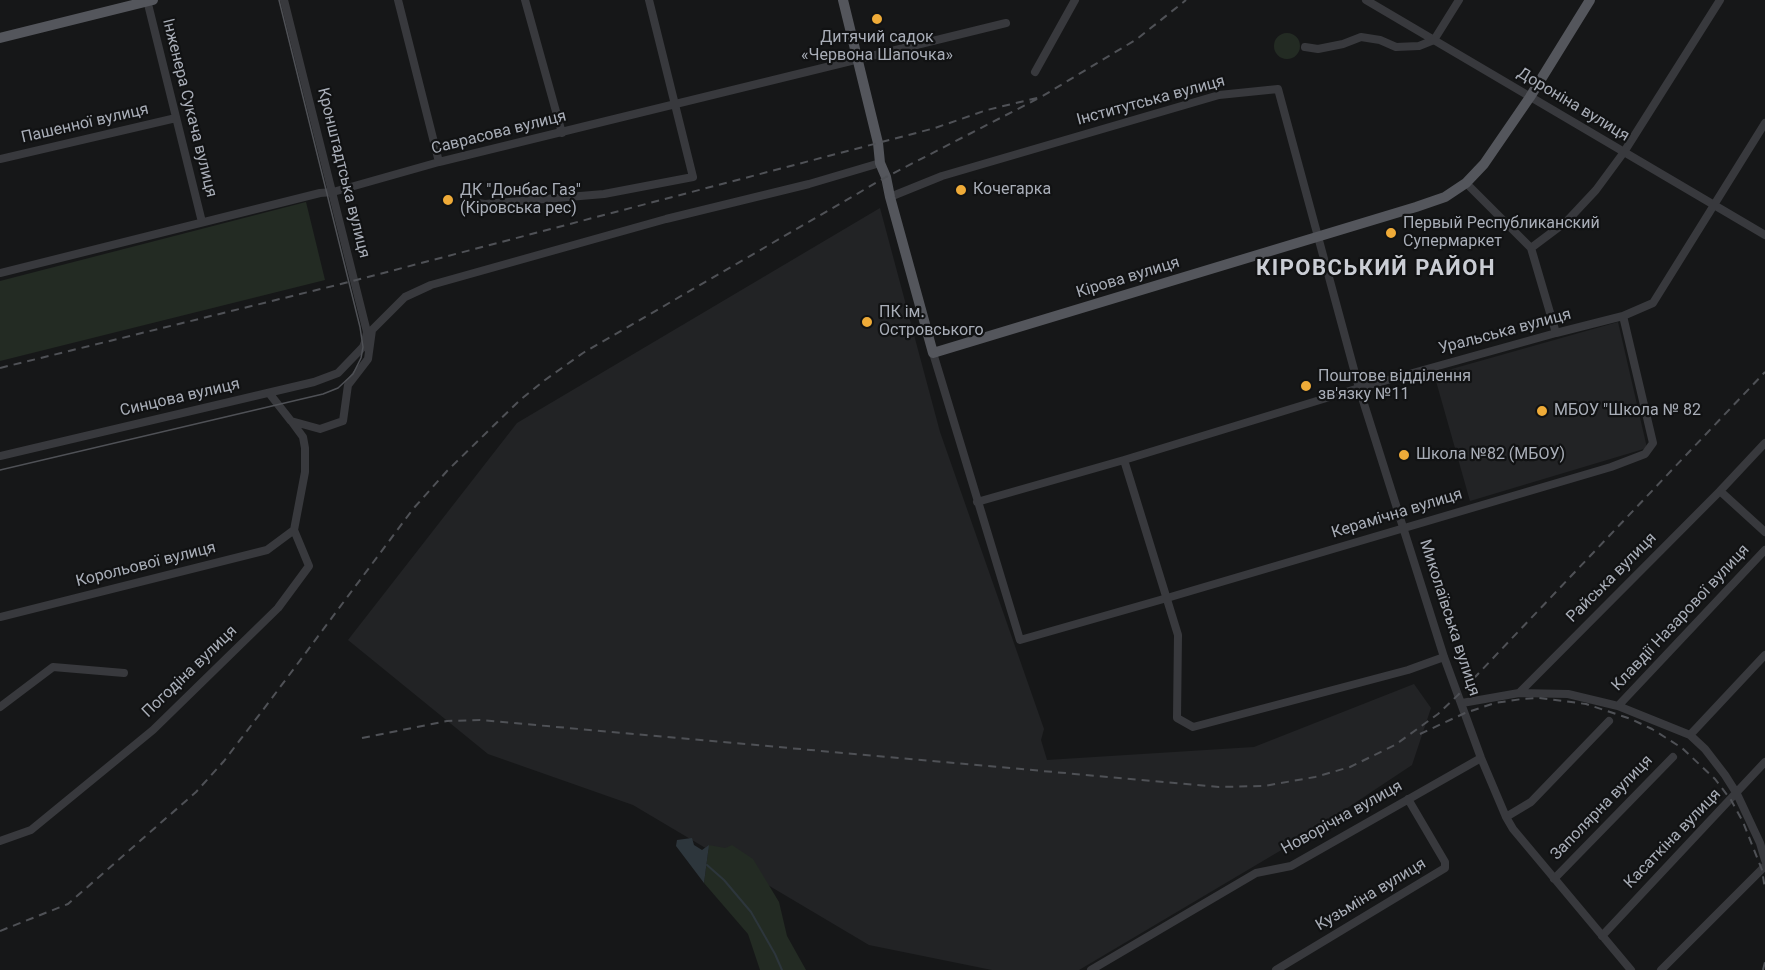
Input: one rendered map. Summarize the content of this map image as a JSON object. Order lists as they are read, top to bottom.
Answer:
{
  "streets": {
    "main road": ["Кірова вулиця"],
    "street": [
      "Інститутська вулиця",
      "Дороніна вулиця",
      "Інженера Сукача вулиця",
      "Пашенної вулиця",
      "Саврасова вулиця",
      "Кронштадтська вулиця",
      "Уральська вулиця",
      "Синцова вулиця",
      "Керамічна вулиця",
      "Корольової вулиця",
      "Райська вулиця",
      "Миколаївська вулиця",
      "Клавдії Назарової вулиця",
      "Погодіна вулиця",
      "Заполярна вулиця",
      "Новорічна вулиця",
      "Касаткіна вулиця",
      "Кузьміна вулиця"
    ]
  },
  "crossings": [
    ["Інститутська вулиця", "Кірова вулиця"],
    ["Інститутська вулиця", "Миколаївська вулиця"],
    ["Дороніна вулиця", "Кірова вулиця"],
    ["Дороніна вулиця", "Уральська вулиця"],
    ["Інженера Сукача вулиця", "Пашенної вулиця"],
    ["Інженера Сукача вулиця", "Саврасова вулиця"],
    ["Саврасова вулиця", "Кронштадтська вулиця"],
    ["Кронштадтська вулиця", "Синцова вулиця"],
    ["Кірова вулиця", "Миколаївська вулиця"],
    ["Уральська вулиця", "Керамічна вулиця"],
    ["Уральська вулиця", "Миколаївська вулиця"],
    ["Керамічна вулиця", "Миколаївська вулиця"],
    ["Корольової вулиця", "Погодіна вулиця"],
    ["Миколаївська вулиця", "Заполярна вулиця"],
    ["Миколаївська вулиця", "Новорічна вулиця"],
    ["Миколаївська вулиця", "Касаткіна вулиця"],
    ["Новорічна вулиця", "Кузьміна вулиця"]
  ],
  "districts": ["КІРОВСЬКИЙ РАЙОН"],
  "places": [
    "Дитячий садок «Червона Шапочка»",
    "Кочегарка",
    "ДК \"Донбас Газ\" (Кіровська рес)",
    "Первый Республиканский Супермаркет",
    "ПК ім. Островського",
    "Поштове відділення зв'язку №11",
    "МБОУ \"Школа № 82",
    "Школа №82 (МБОУ)"
  ]
}
